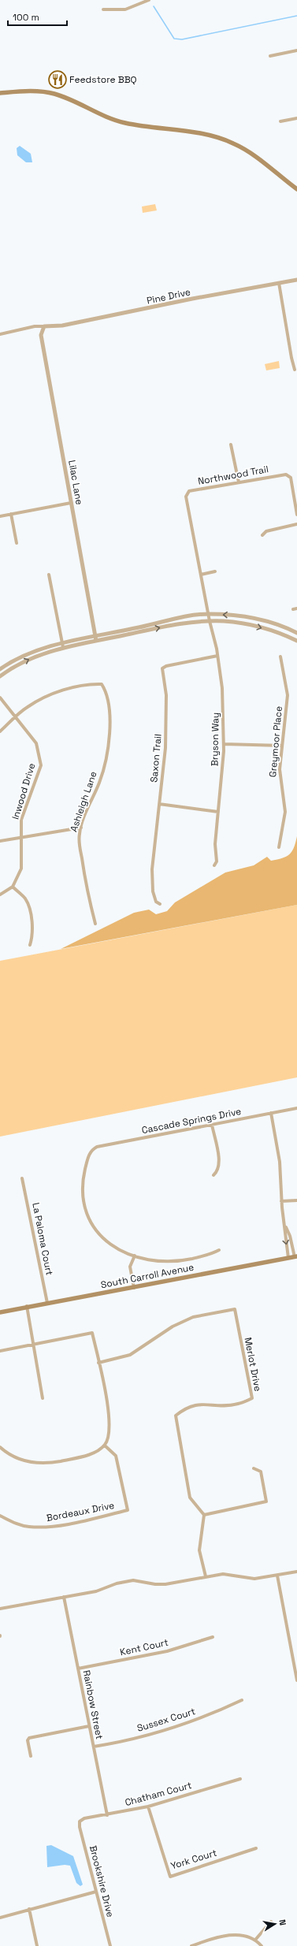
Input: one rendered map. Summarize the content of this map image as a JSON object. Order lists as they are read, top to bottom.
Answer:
{
  "streets": {
    "main road": ["South Carroll Avenue"],
    "street": [
      "Pine Drive",
      "Northwood Trail",
      "Lilac Lane",
      "Bryson Way",
      "Greymoor Place",
      "Saxon Trail",
      "Inwood Drive",
      "Ashleigh Lane",
      "Cascade Springs Drive",
      "La Paloma Court",
      "Merlot Drive",
      "Bordeaux Drive",
      "Kent Court",
      "Rainbow Street",
      "Sussex Court",
      "Chatham Court",
      "York Court",
      "Brookshire Drive"
    ]
  },
  "crossings": [
    ["Pine Drive", "Lilac Lane"],
    ["Northwood Trail", "Bryson Way"],
    ["Bryson Way", "Saxon Trail"],
    ["Inwood Drive", "Ashleigh Lane"],
    ["La Paloma Court", "South Carroll Avenue"],
    ["Kent Court", "Rainbow Street"],
    ["Rainbow Street", "Sussex Court"],
    ["Rainbow Street", "Chatham Court"],
    ["Chatham Court", "York Court"],
    ["Chatham Court", "Brookshire Drive"]
  ],
  "places": {
    "restaurant": ["Feedstore BBQ"]
  },
  "scale_bar": "100 m",
  "north": "right"
}
